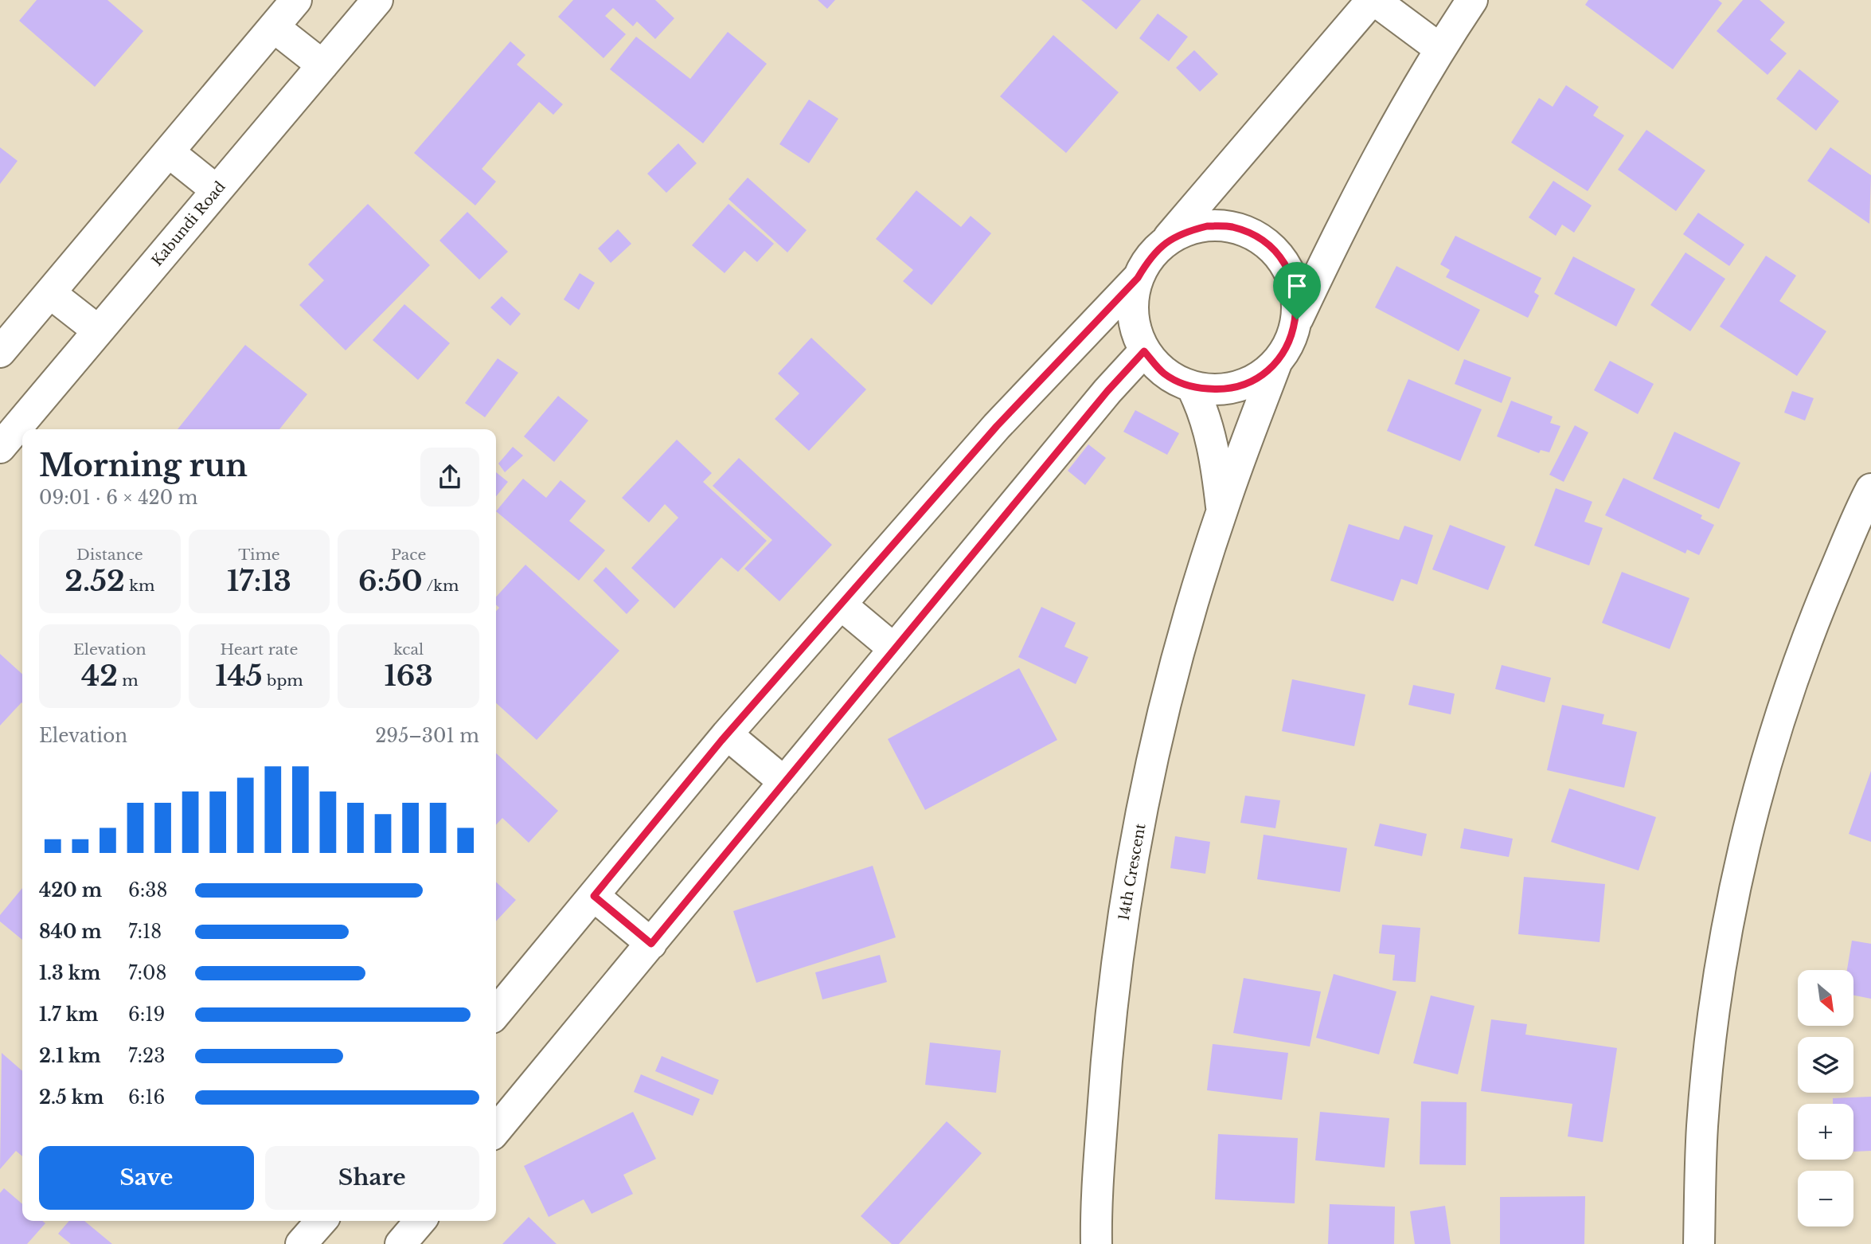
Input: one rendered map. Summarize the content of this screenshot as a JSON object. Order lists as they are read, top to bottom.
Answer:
{
  "streets": {
    "street": ["Kabundi Road", "14th Crescent"]
  },
  "north": "bottom right",
  "page": {
    "heading": ["Morning run", "09:01 · 6 × 420 m"],
    "stats": [
      ["Distance", "2.52 km"],
      ["Time", "17:13"],
      ["Pace", "6:50 /km"],
      ["Elevation", "42 m"],
      ["Heart rate", "145 bpm"],
      ["kcal", "163"]
    ],
    "chart": ["Elevation", "295–301 m"],
    "list": [
      {
        "name": "420 m",
        "note": "6:38"
      },
      {
        "name": "840 m",
        "note": "7:18"
      },
      {
        "name": "1.3 km",
        "note": "7:08"
      },
      {
        "name": "1.7 km",
        "note": "6:19"
      },
      {
        "name": "2.1 km",
        "note": "7:23"
      },
      {
        "name": "2.5 km",
        "note": "6:16"
      }
    ],
    "map_buttons": ["+", "−"],
    "buttons": ["Save", "Share"]
  }
}
